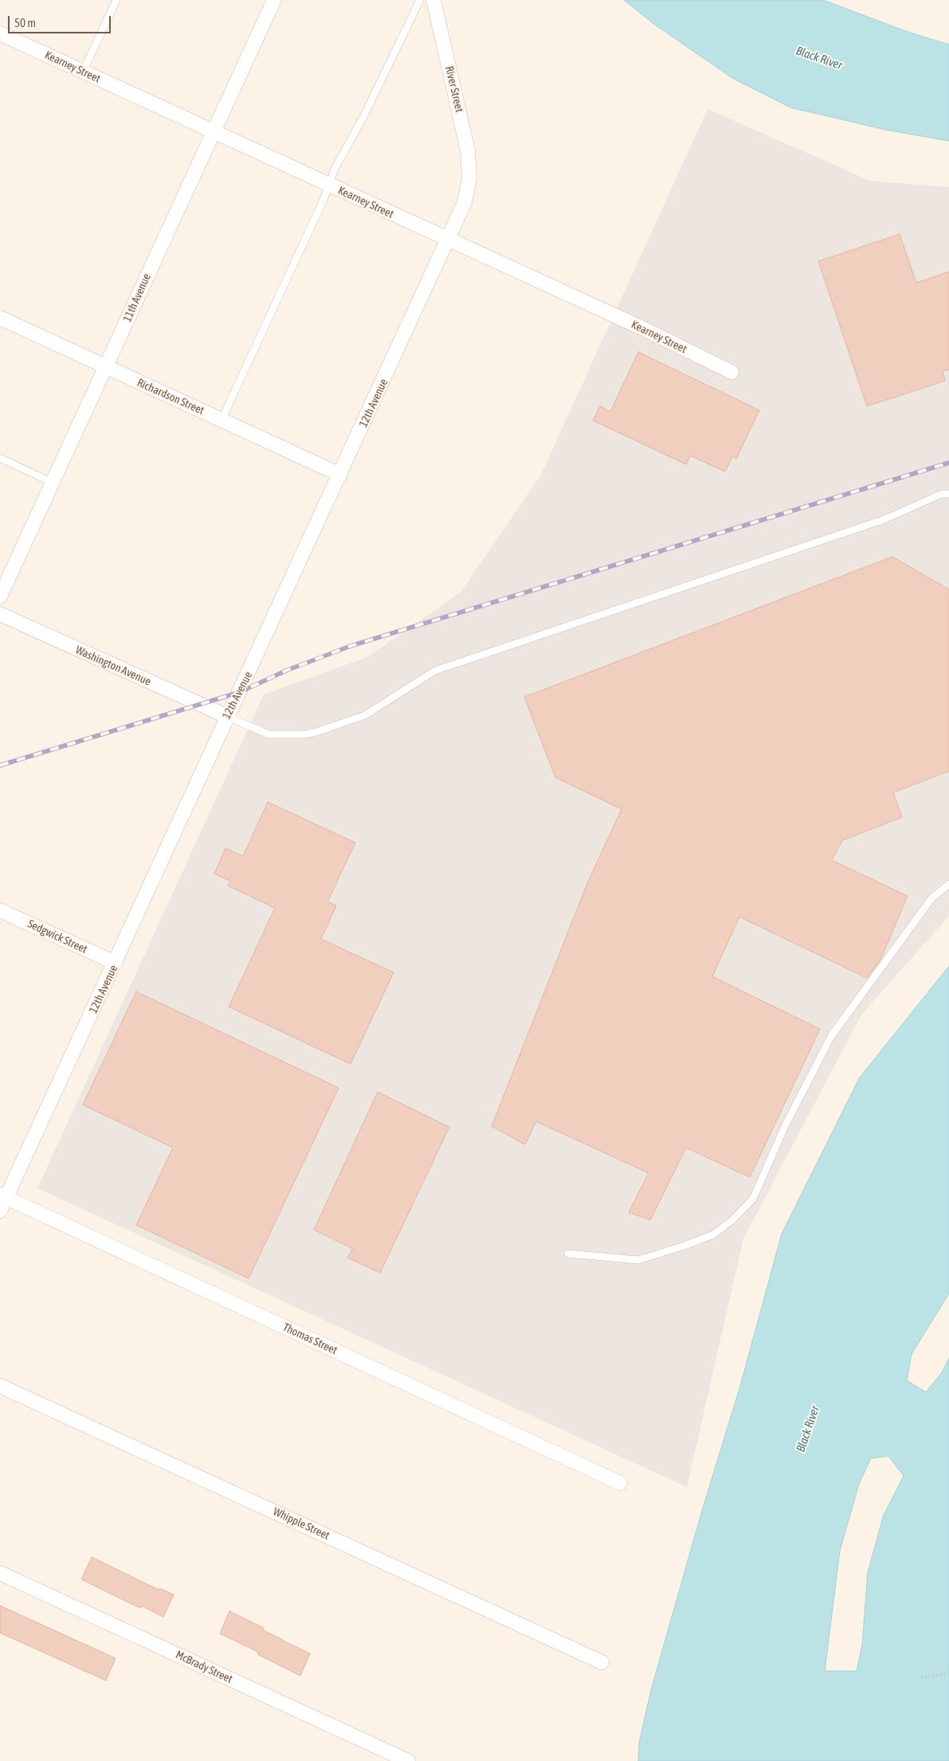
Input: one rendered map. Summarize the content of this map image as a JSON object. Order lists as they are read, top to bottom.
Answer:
{
  "streets": {
    "street": [
      "Kearney Street",
      "River Street",
      "11th Avenue",
      "Richardson Street",
      "12th Avenue",
      "Washington Avenue",
      "Sedgwick Street",
      "Thomas Street",
      "Whipple Street",
      "McBrady Street"
    ]
  },
  "crossings": [
    ["Kearney Street", "11th Avenue"],
    ["Kearney Street", "12th Avenue"],
    ["River Street", "12th Avenue"],
    ["11th Avenue", "Richardson Street"],
    ["Richardson Street", "12th Avenue"],
    ["12th Avenue", "Washington Avenue"],
    ["12th Avenue", "Sedgwick Street"],
    ["12th Avenue", "Thomas Street"]
  ],
  "water": ["Black River"],
  "scale_bar": "50 m"
}
